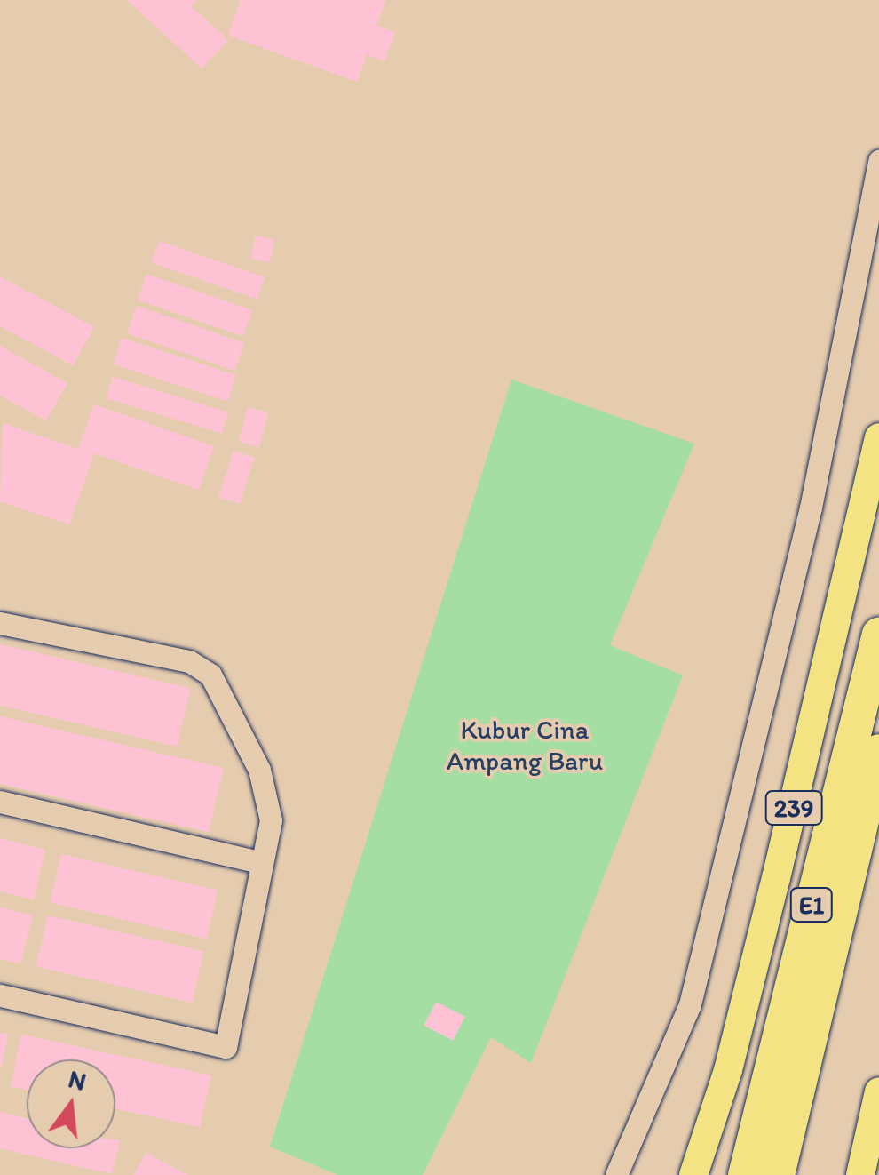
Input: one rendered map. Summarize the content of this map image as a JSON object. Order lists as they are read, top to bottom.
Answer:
{
  "streets": {
    "highway": ["E1"],
    "main road": ["239"]
  },
  "parks": ["Kubur Cina Ampang Baru"],
  "north": "top"
}
